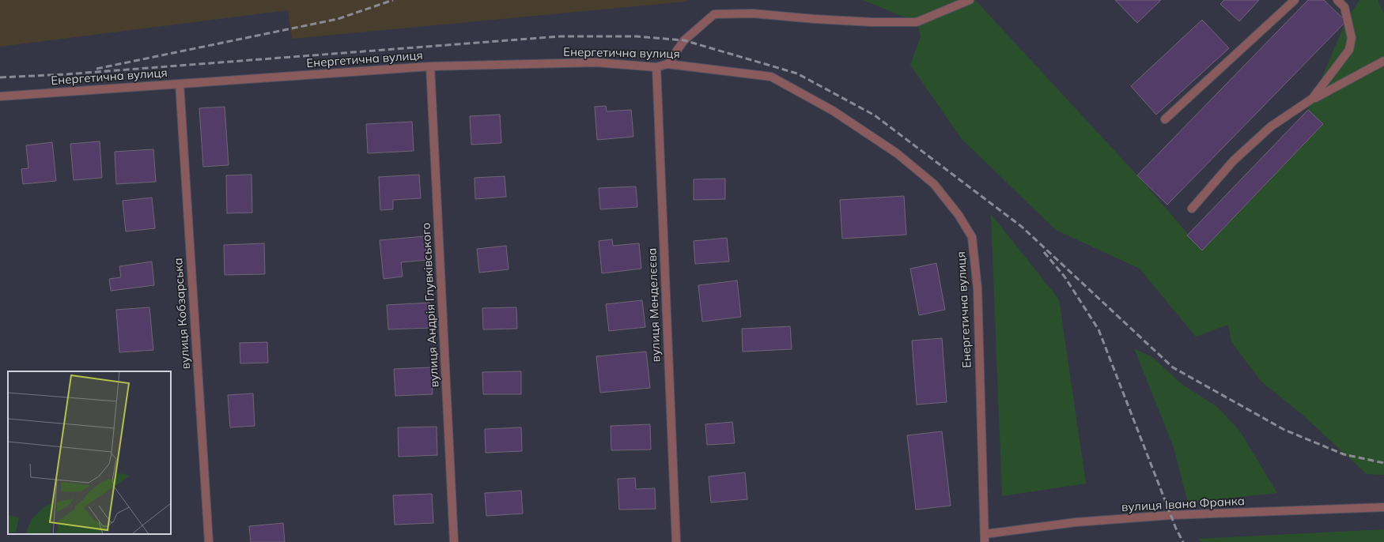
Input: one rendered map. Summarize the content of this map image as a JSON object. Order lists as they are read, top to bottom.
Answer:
{
  "streets": {
    "street": [
      "Енергетична вулиця",
      "вулиця Андрія Глувківського",
      "вулиця Менделєєва",
      "вулиця Кобзарська",
      "вулиця Івана Франка"
    ]
  },
  "crossings": [
    ["Енергетична вулиця", "вулиця Андрія Глувківського"],
    ["Енергетична вулиця", "вулиця Менделєєва"],
    ["Енергетична вулиця", "вулиця Кобзарська"],
    ["Енергетична вулиця", "вулиця Івана Франка"]
  ]
}
